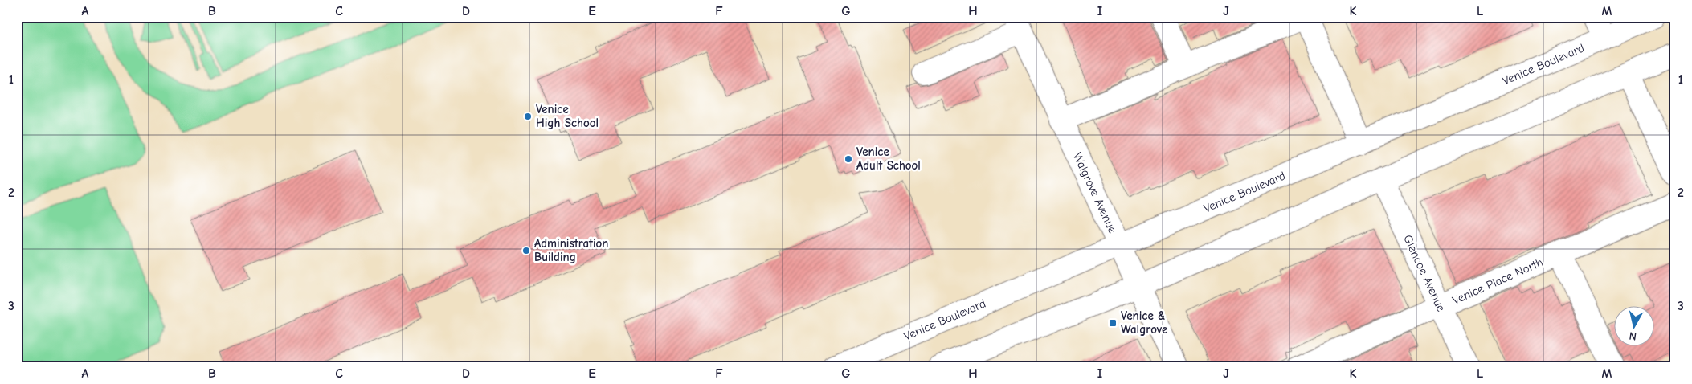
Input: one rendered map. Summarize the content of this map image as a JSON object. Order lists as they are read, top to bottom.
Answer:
{
  "streets": {
    "main road": [
      "Venice Boulevard",
      "Walgrove Avenue",
      "Glencoe Avenue",
      "Venice Place North"
    ]
  },
  "crossings": [
    ["Venice Boulevard", "Walgrove Avenue"],
    ["Glencoe Avenue", "Venice Place North"]
  ],
  "places": {
    "other": ["Venice High School", "Venice Adult School", "Administration Building"],
    "transit": ["Venice & Walgrove"]
  },
  "north": "bottom",
  "grid": {
    "columns": [
      "A",
      "B",
      "C",
      "D",
      "E",
      "F",
      "G",
      "H",
      "I",
      "J",
      "K",
      "L",
      "M"
    ],
    "rows": ["1", "2", "3"]
  }
}
